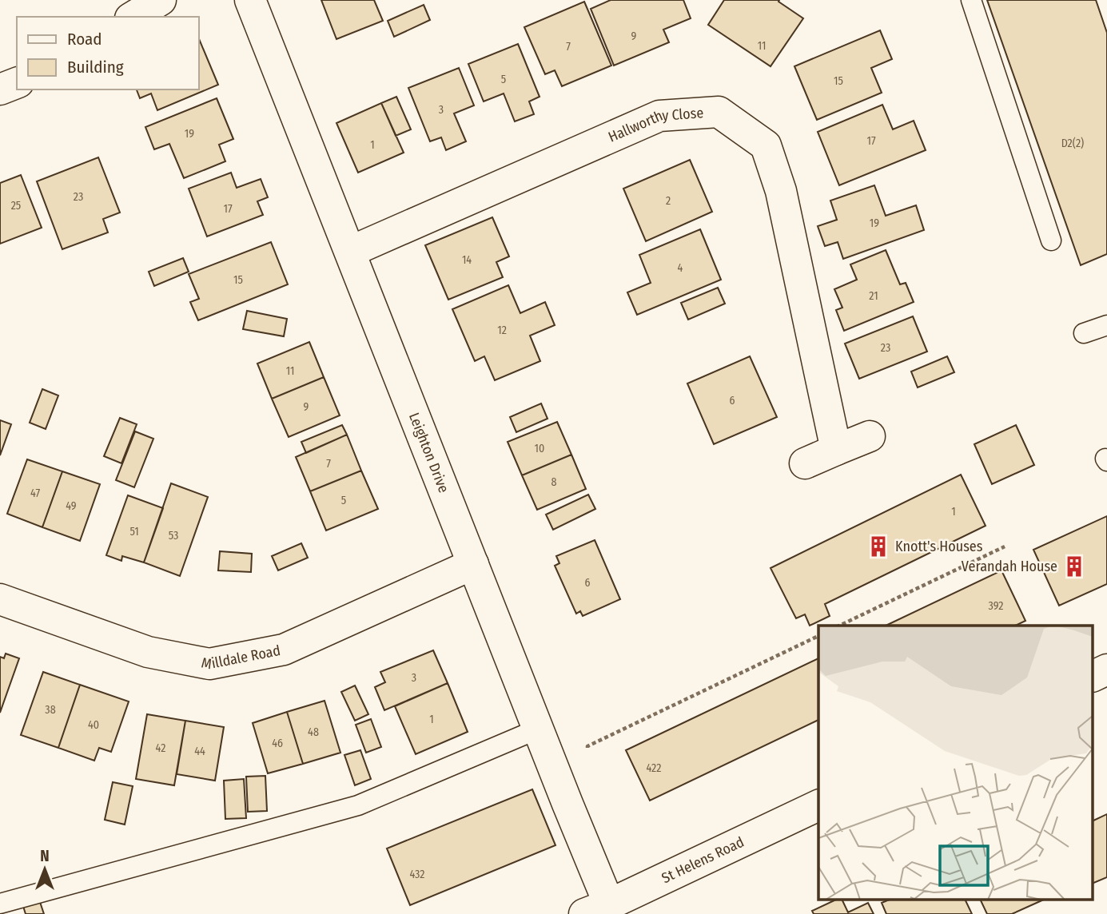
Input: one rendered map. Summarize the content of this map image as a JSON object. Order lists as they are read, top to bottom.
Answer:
{
  "streets": {
    "street": [
      "Hallworthy Close",
      "Leighton Drive",
      "Milldale Road",
      "St Helens Road"
    ]
  },
  "crossings": [
    ["Hallworthy Close", "Leighton Drive"],
    ["Leighton Drive", "Milldale Road"],
    ["Leighton Drive", "St Helens Road"]
  ],
  "places": {
    "building": ["Knott's Houses", "Verandah House"]
  },
  "house_numbers": [
    "9",
    "11",
    "7",
    "5",
    "15",
    "3",
    "19",
    "17",
    "D2(2)",
    "1",
    "23",
    "2",
    "25",
    "17",
    "19",
    "14",
    "4",
    "15",
    "21",
    "12",
    "23",
    "11",
    "6",
    "9",
    "10",
    "7",
    "8",
    "47",
    "5",
    "49",
    "1",
    "51",
    "53",
    "6",
    "392",
    "3",
    "38",
    "1",
    "40",
    "48",
    "46",
    "42",
    "44",
    "422",
    "432"
  ],
  "legend": ["Road", "Building"],
  "north": "top"
}
